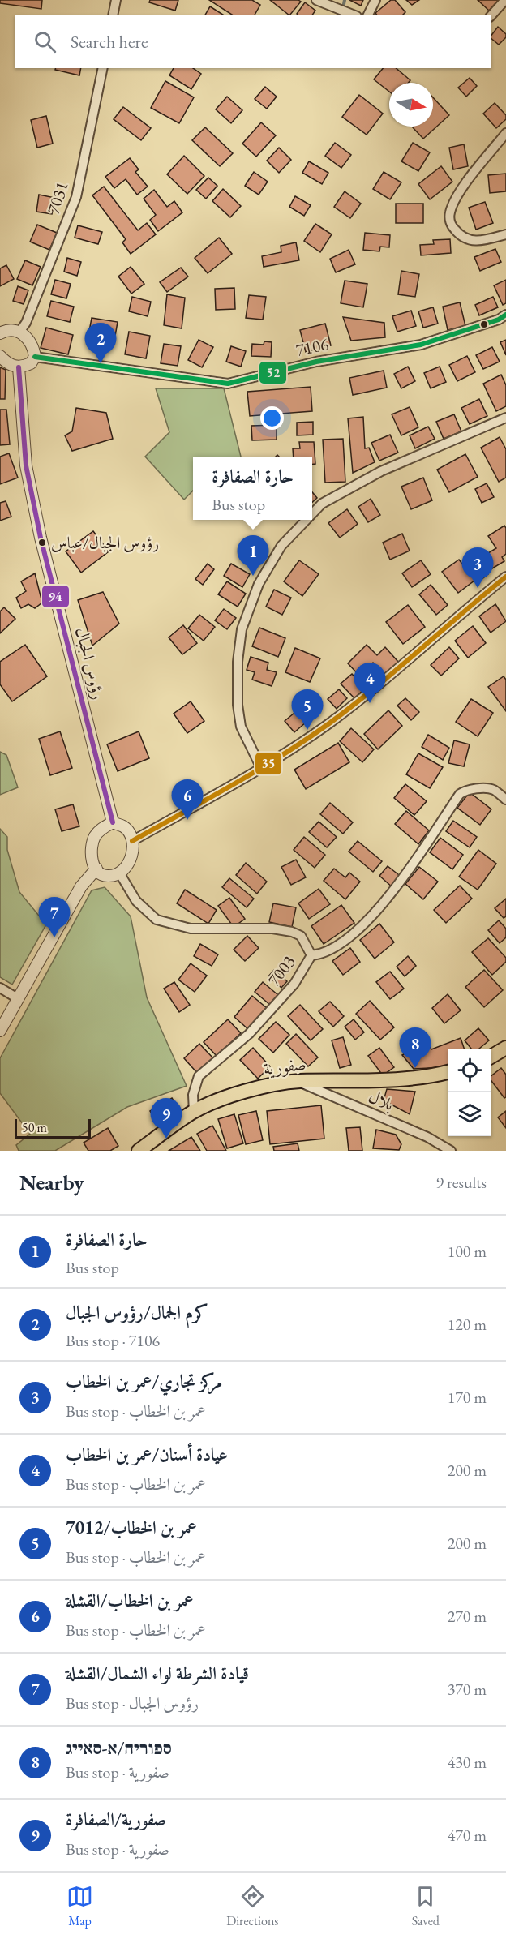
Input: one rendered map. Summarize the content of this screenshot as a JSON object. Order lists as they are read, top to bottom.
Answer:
{
  "streets": {
    "main road": ["صفورية"],
    "street": [
      "7031",
      "7106",
      "رؤوس الجبال",
      "7003",
      "بلال"
    ]
  },
  "crossings": [
    ["رؤوس الجبال", "7003"],
    ["7003", "صفورية"],
    ["صفورية", "بلال"]
  ],
  "places": ["رؤوس الجبال/عباس"],
  "lines": ["transit line 52", "transit line 94", "transit line 35"],
  "scale_bar": "50 m",
  "north": "right",
  "page": {
    "search": "Search here",
    "pins": [
      "2",
      "1",
      "3",
      "4",
      "5",
      "6",
      "7",
      "8",
      "9"
    ],
    "popup": ["حارة الصفافرة", "Bus stop"],
    "scale": "50 m",
    "heading": ["Nearby", "9 results"],
    "list": [
      {
        "mark": "1",
        "name": "حارة الصفافرة",
        "note": "Bus stop",
        "value": "100 m"
      },
      {
        "mark": "2",
        "name": "كرم الجمال/رؤوس الجبال",
        "note": "Bus stop · 7106",
        "value": "120 m"
      },
      {
        "mark": "3",
        "name": "مركز تجاري/عمر بن الخطاب",
        "note": "Bus stop · عمر بن الخطاب",
        "value": "170 m"
      },
      {
        "mark": "4",
        "name": "عيادة أسنان/عمر بن الخطاب",
        "note": "Bus stop · عمر بن الخطاب",
        "value": "200 m"
      },
      {
        "mark": "5",
        "name": "7012/عمر بن الخطاب",
        "note": "Bus stop · عمر بن الخطاب",
        "value": "200 m"
      },
      {
        "mark": "6",
        "name": "عمر بن الخطاب/القشلة",
        "note": "Bus stop · عمر بن الخطاب",
        "value": "270 m"
      },
      {
        "mark": "7",
        "name": "قيادة الشرطة لواء الشمال/القشلة",
        "note": "Bus stop · رؤوس الجبال",
        "value": "370 m"
      },
      {
        "mark": "8",
        "name": "ספוריה/א-סאייג",
        "note": "Bus stop · صفورية",
        "value": "430 m"
      },
      {
        "mark": "9",
        "name": "صفورية/الصفافرة",
        "note": "Bus stop · صفورية",
        "value": "470 m"
      }
    ],
    "nav": ["Map", "Directions", "Saved"]
  }
}
